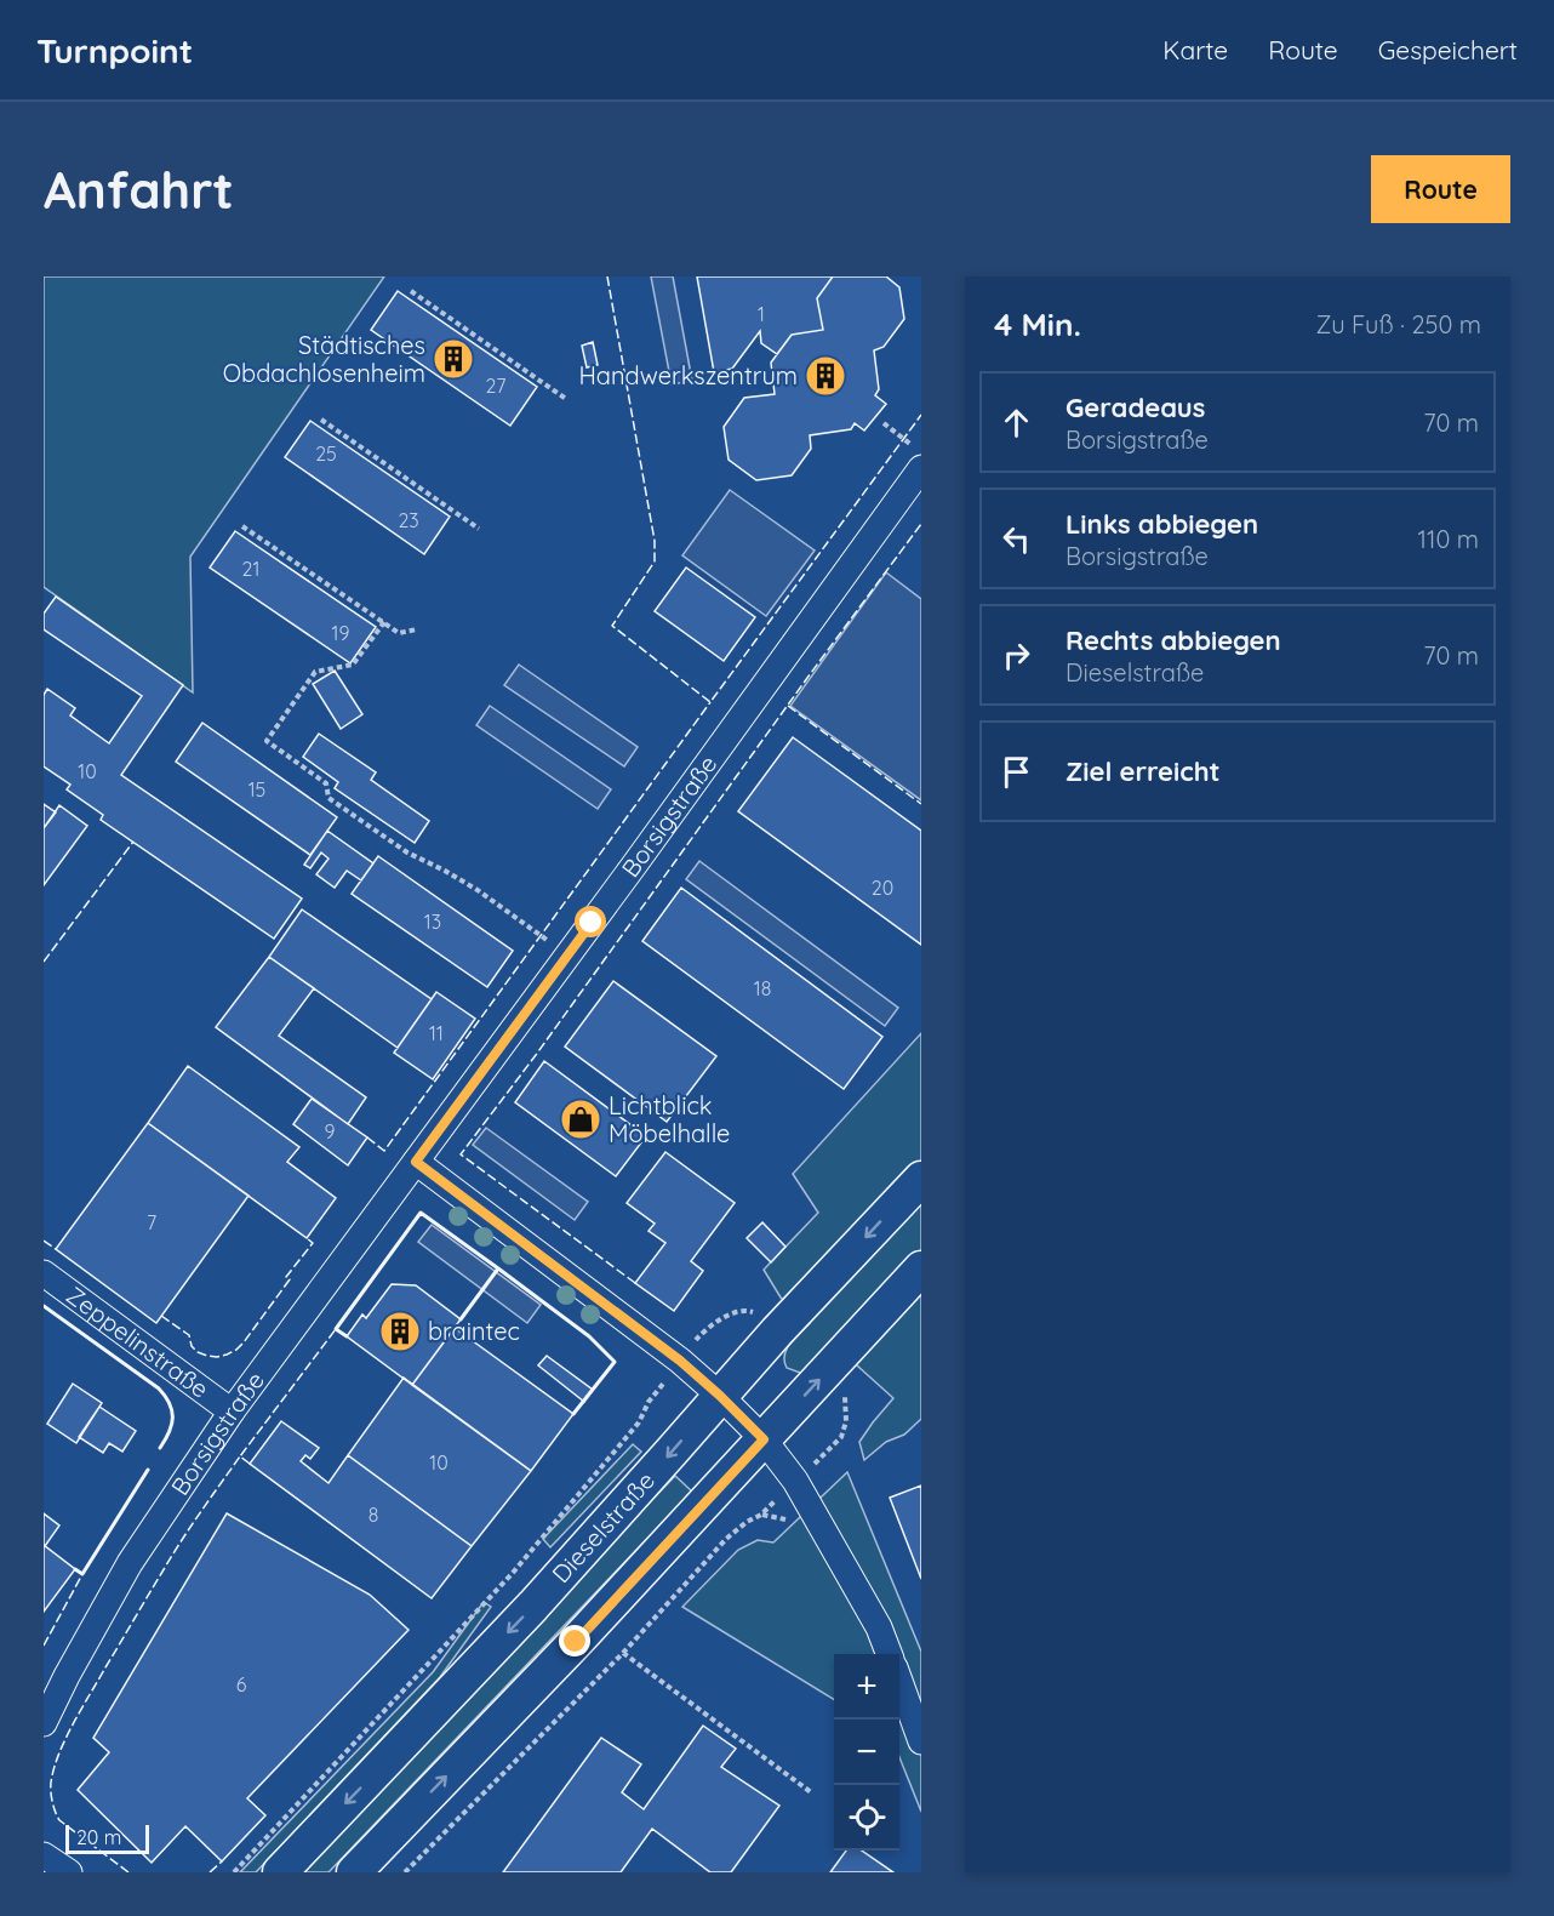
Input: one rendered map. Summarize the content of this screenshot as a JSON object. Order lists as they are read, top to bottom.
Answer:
{
  "streets": {
    "main road": ["Dieselstraße"],
    "street": ["Borsigstraße", "Zeppelinstraße"]
  },
  "crossings": [
    ["Borsigstraße", "Zeppelinstraße"]
  ],
  "places": {
    "building": ["Städtisches Obdachlosenheim", "Handwerkszentrum", "braintec"],
    "shop": ["Lichtblick Möbelhalle"]
  },
  "house_numbers": [
    "1",
    "27",
    "25",
    "23",
    "21",
    "19",
    "10",
    "15",
    "20",
    "13",
    "18",
    "11",
    "9",
    "7",
    "10",
    "8",
    "6"
  ],
  "scale_bar": "20 m",
  "page": {
    "header": "Turnpoint",
    "nav": ["Karte", "Route", "Gespeichert"],
    "buttons": "Route",
    "title": "Anfahrt",
    "heading": ["4 Min.", "Zu Fuß · 250 m"],
    "list": [
      ["Geradeaus", "Borsigstraße", "70 m"],
      ["Links abbiegen", "Borsigstraße", "110 m"],
      ["Rechts abbiegen", "Dieselstraße", "70 m"],
      "Ziel erreicht"
    ],
    "map_buttons": ["+", "−"],
    "scale": "20 m"
  }
}
